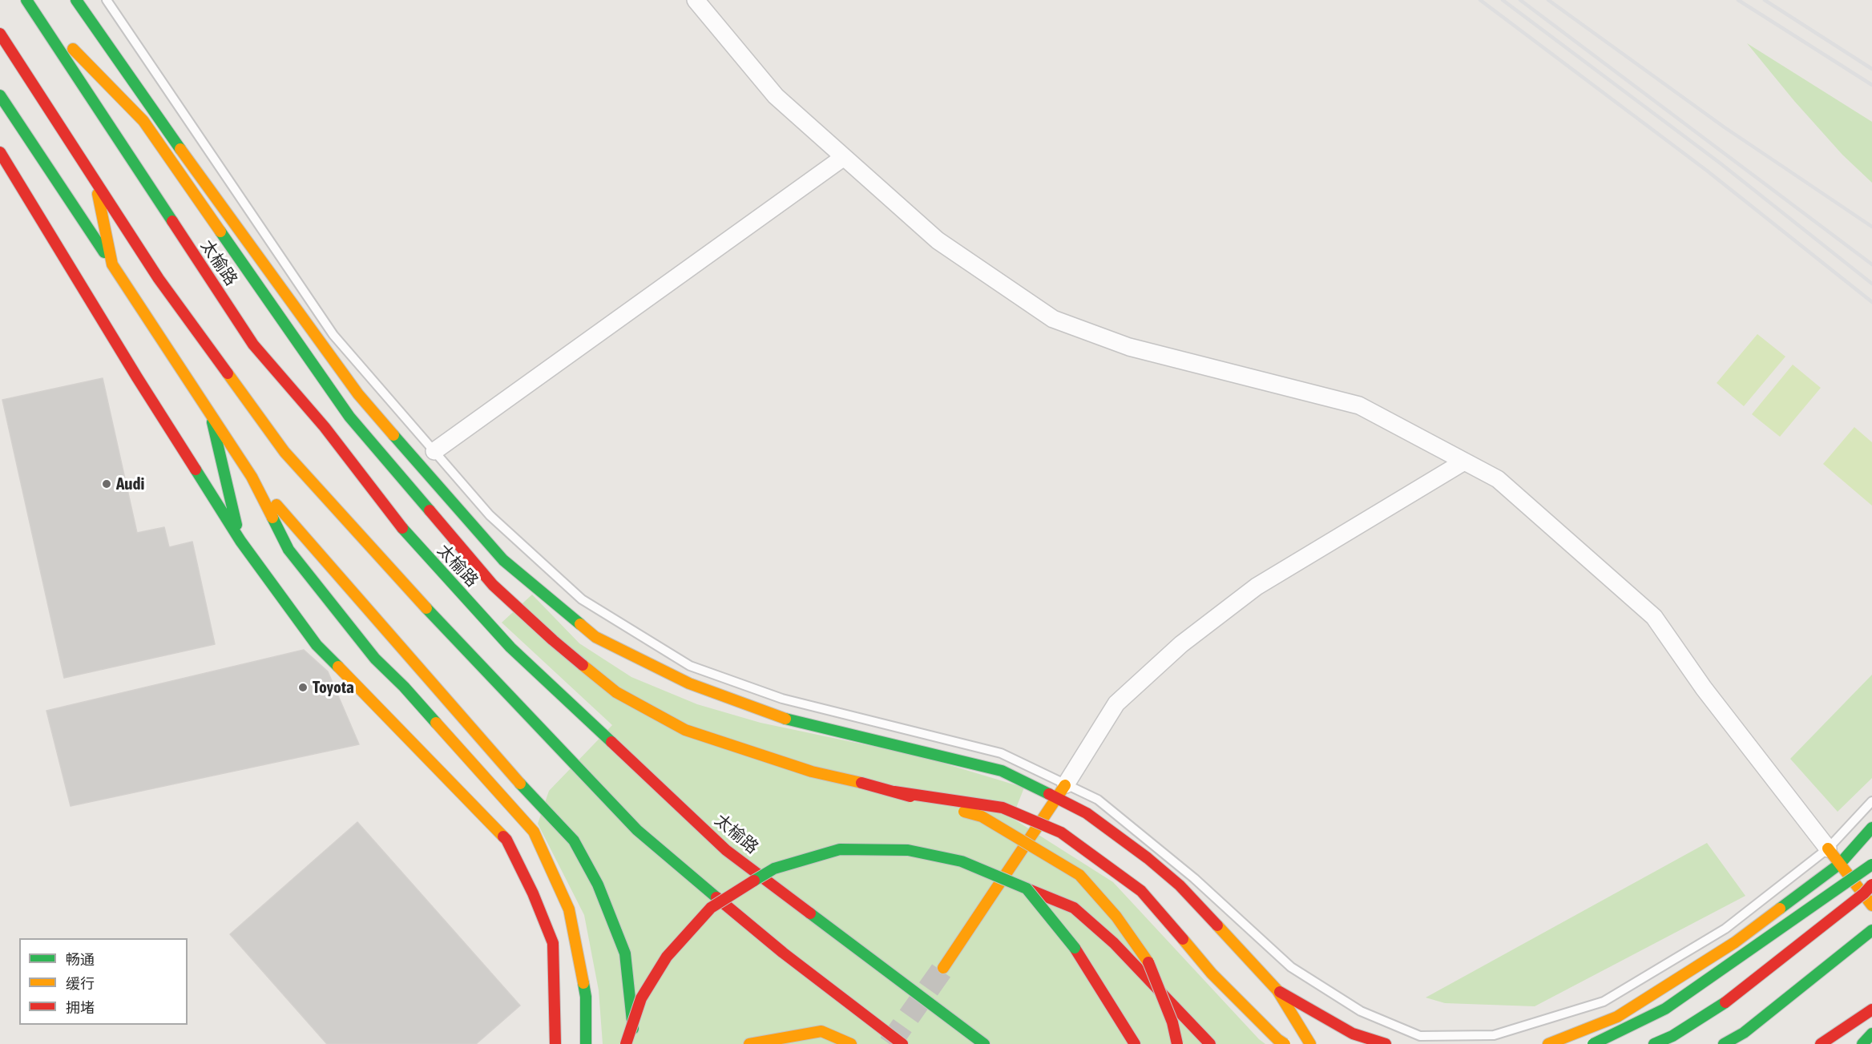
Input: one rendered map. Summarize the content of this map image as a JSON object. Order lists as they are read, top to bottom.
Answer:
{
  "streets": {
    "main road": ["太榆路"]
  },
  "places": ["Audi", "Toyota"],
  "legend": ["畅通", "缓行", "拥堵"]
}
